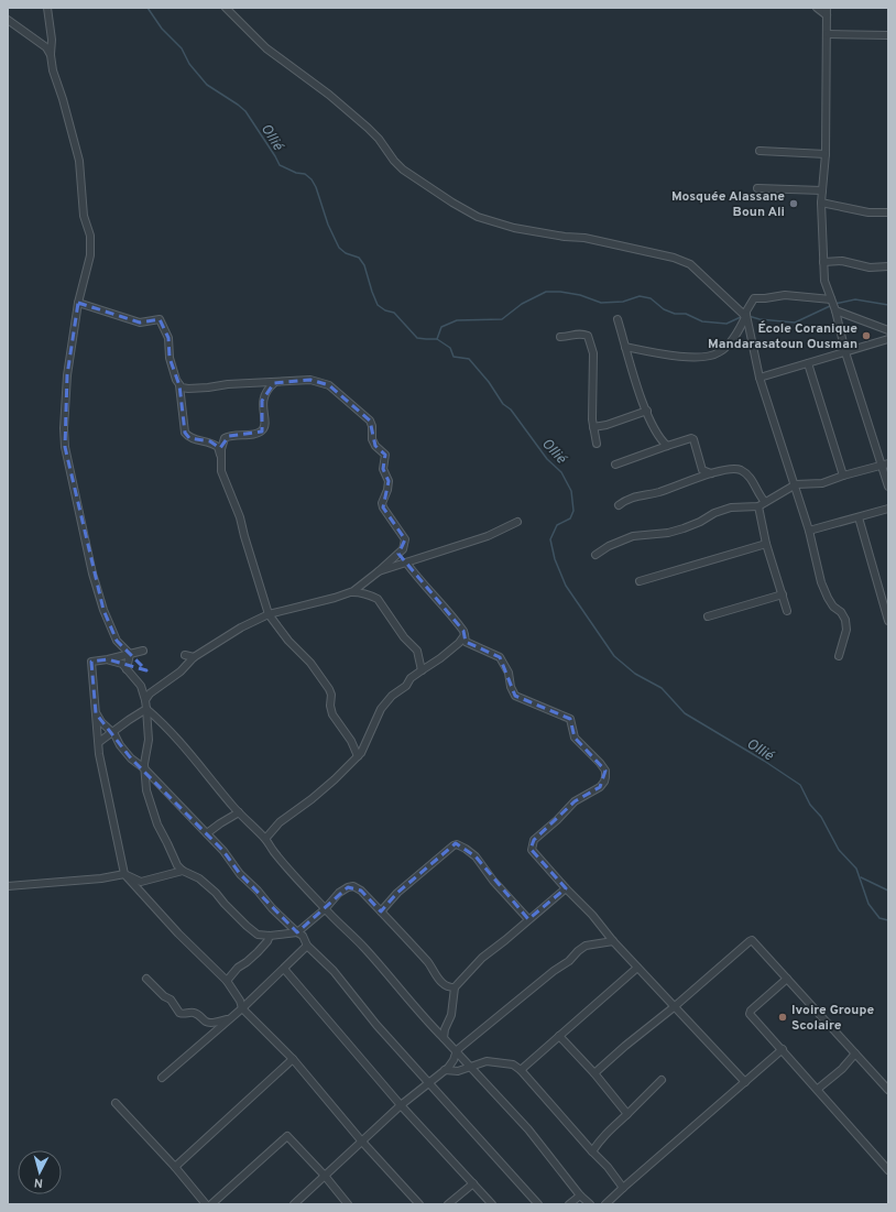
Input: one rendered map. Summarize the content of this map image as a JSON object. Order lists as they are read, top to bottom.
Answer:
{
  "water": ["Ollié"],
  "places": ["Mosquée Alassane Boun Ali", "École Coranique Mandarasatoun Ousman", "Ivoire Groupe Scolaire"],
  "north": "bottom"
}
